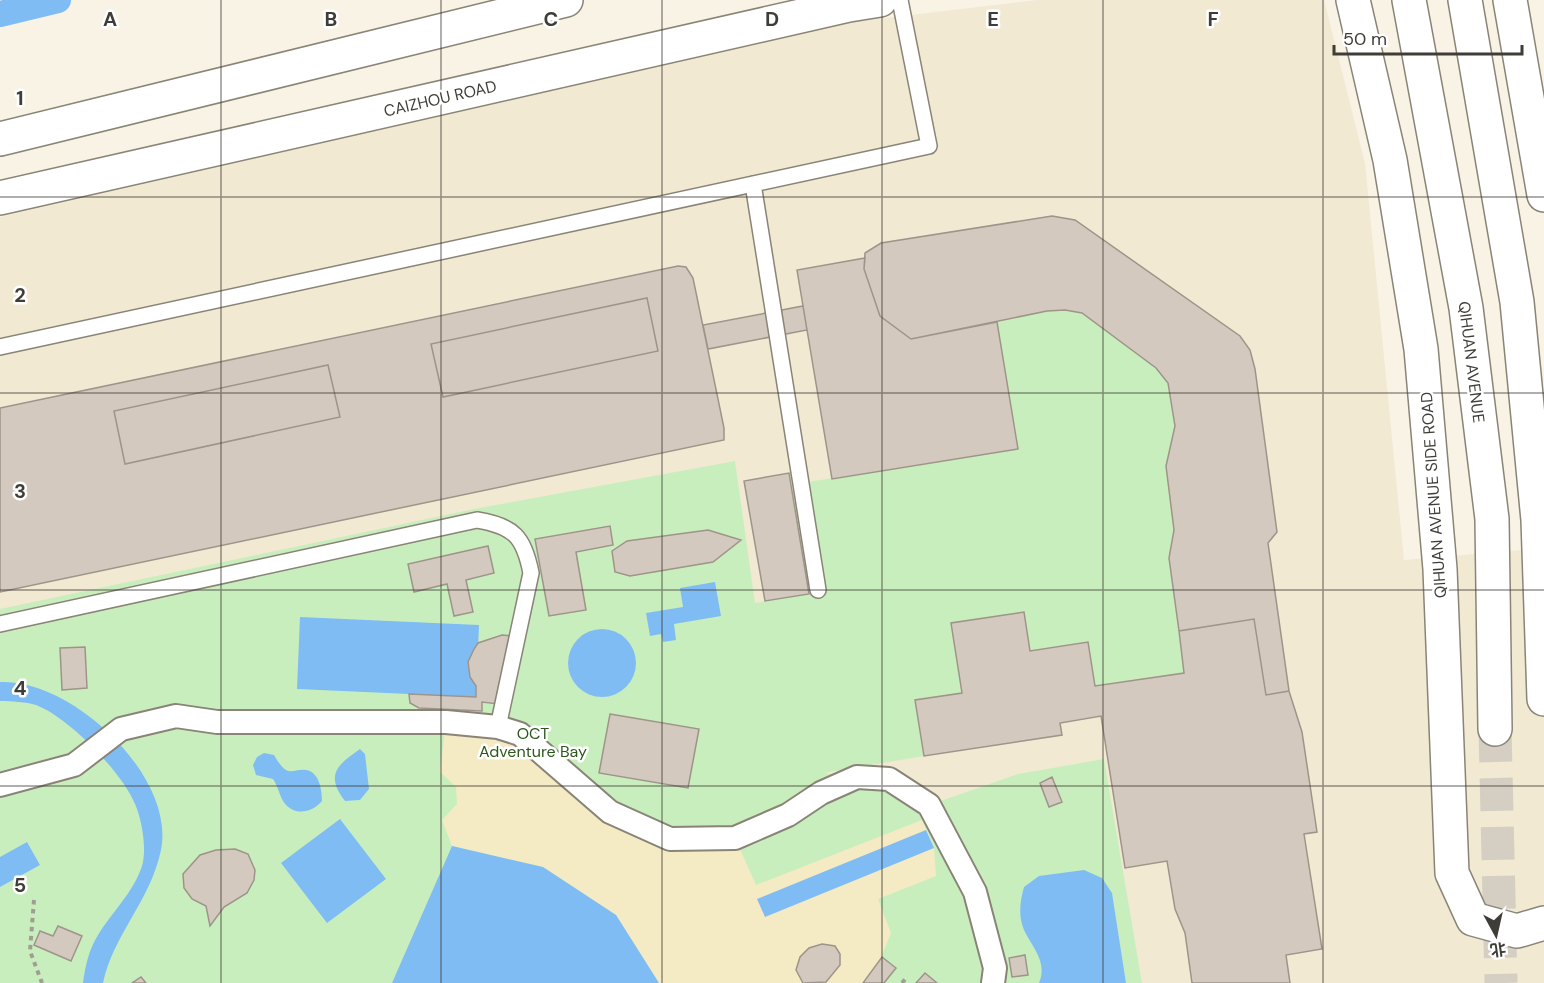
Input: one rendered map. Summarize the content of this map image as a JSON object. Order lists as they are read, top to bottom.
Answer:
{
  "streets": {
    "main road": ["CAIZHOU ROAD", "QIHUAN AVENUE", "QIHUAN AVENUE SIDE ROAD"]
  },
  "parks": ["OCT Adventure Bay"],
  "scale_bar": "50 m",
  "north": "bottom",
  "grid": {
    "columns": [
      "A",
      "B",
      "C",
      "D",
      "E",
      "F"
    ],
    "rows": [
      "1",
      "2",
      "3",
      "4",
      "5"
    ]
  }
}
